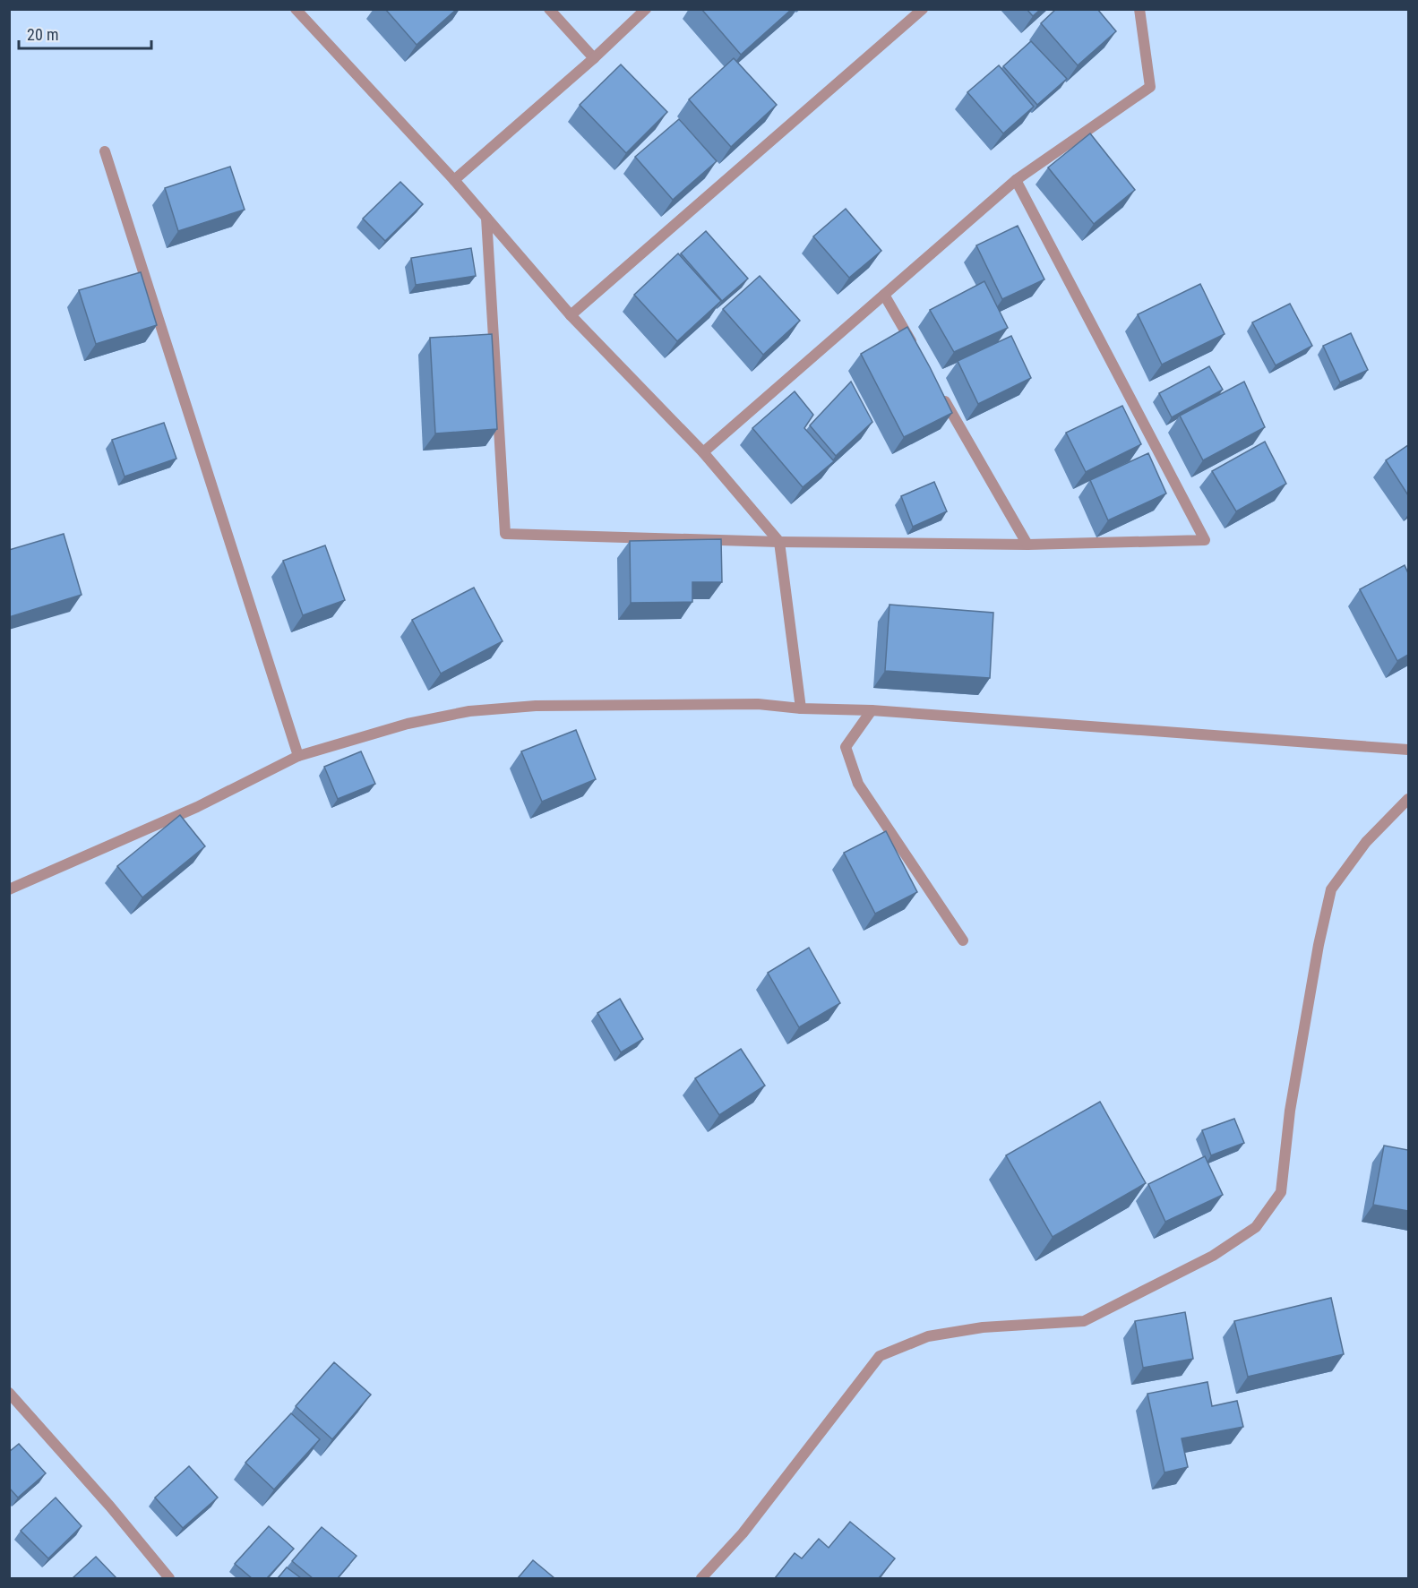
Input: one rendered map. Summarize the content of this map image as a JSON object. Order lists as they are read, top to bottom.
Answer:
{
  "scale_bar": "20 m"
}
